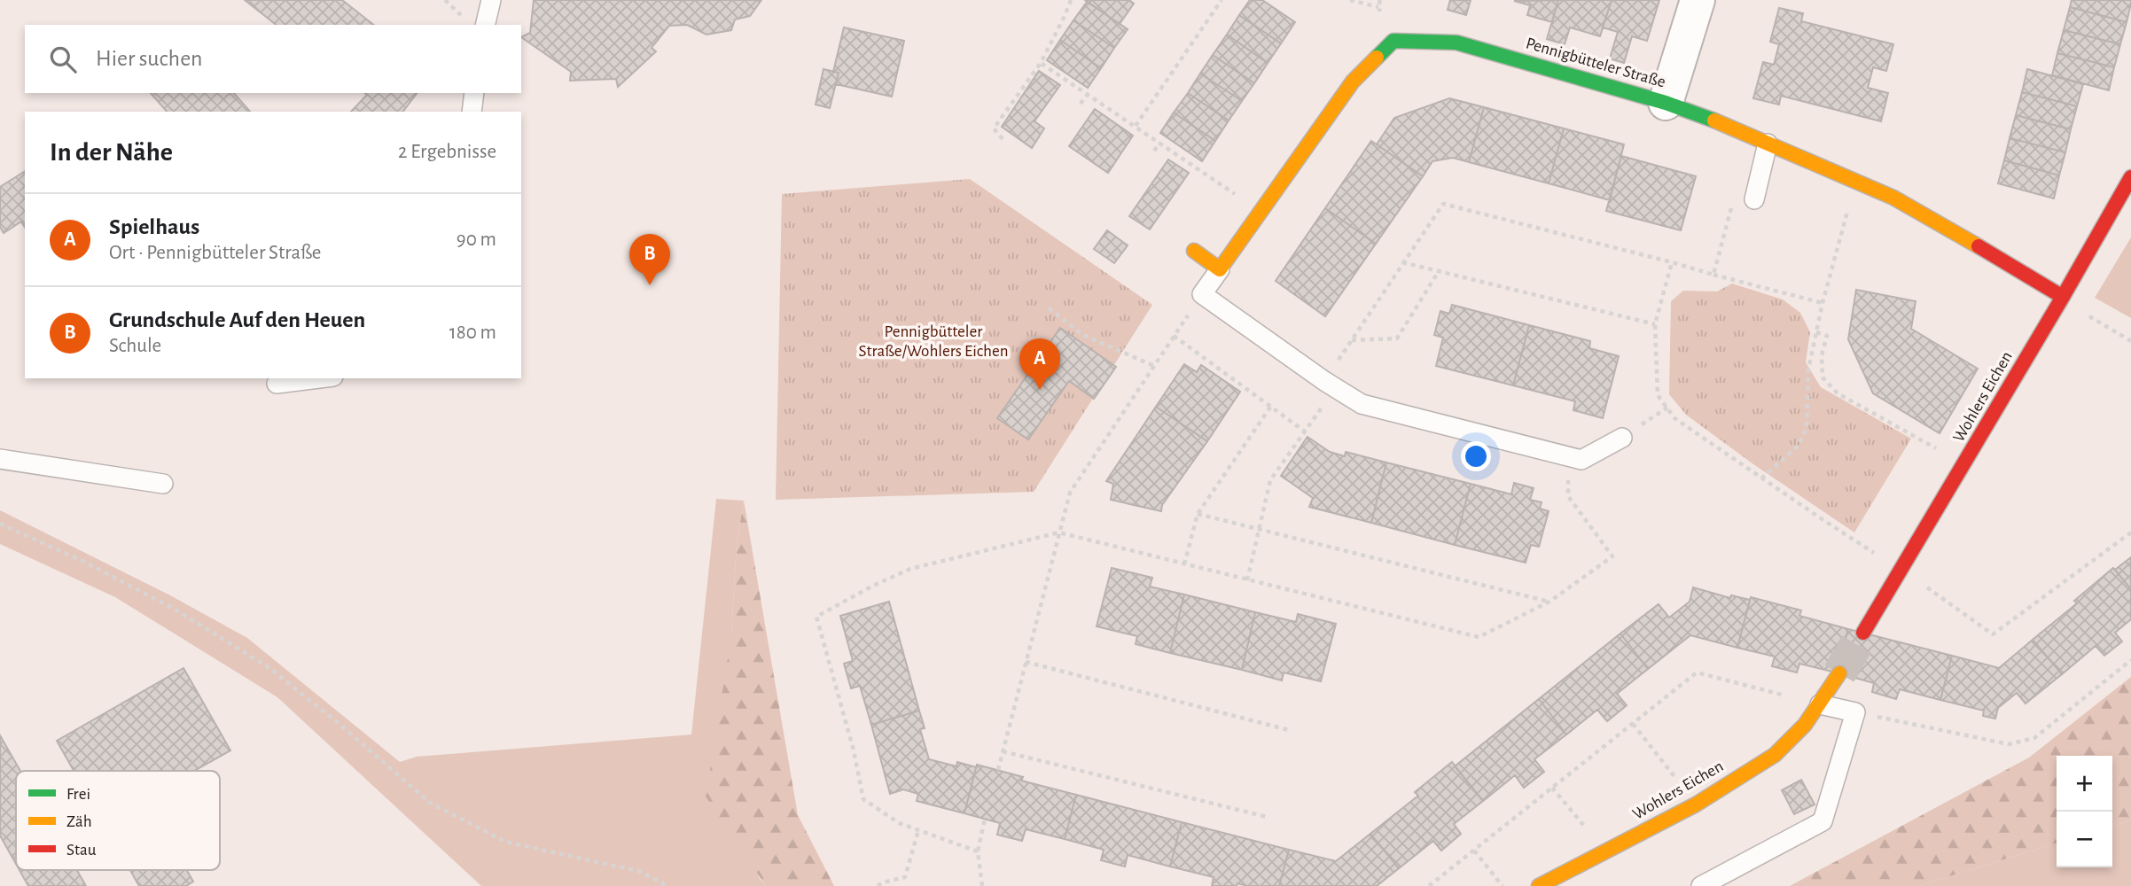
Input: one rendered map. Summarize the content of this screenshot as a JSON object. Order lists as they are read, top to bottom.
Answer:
{
  "streets": {
    "street": ["Pennigbütteler Straße", "Wohlers Eichen"]
  },
  "crossings": [
    ["Pennigbütteler Straße", "Wohlers Eichen"]
  ],
  "parks": ["Pennigbütteler Straße/Wohlers Eichen"],
  "legend": ["Frei", "Zäh", "Stau"],
  "page": {
    "search": "Hier suchen",
    "heading": ["In der Nähe", "2 Ergebnisse"],
    "list": [
      {
        "mark": "A",
        "name": "Spielhaus",
        "note": "Ort · Pennigbütteler Straße",
        "value": "90 m"
      },
      {
        "mark": "B",
        "name": "Grundschule Auf den Heuen",
        "note": "Schule",
        "value": "180 m"
      }
    ],
    "pins": ["B", "A"],
    "map_buttons": ["+", "−"]
  }
}
